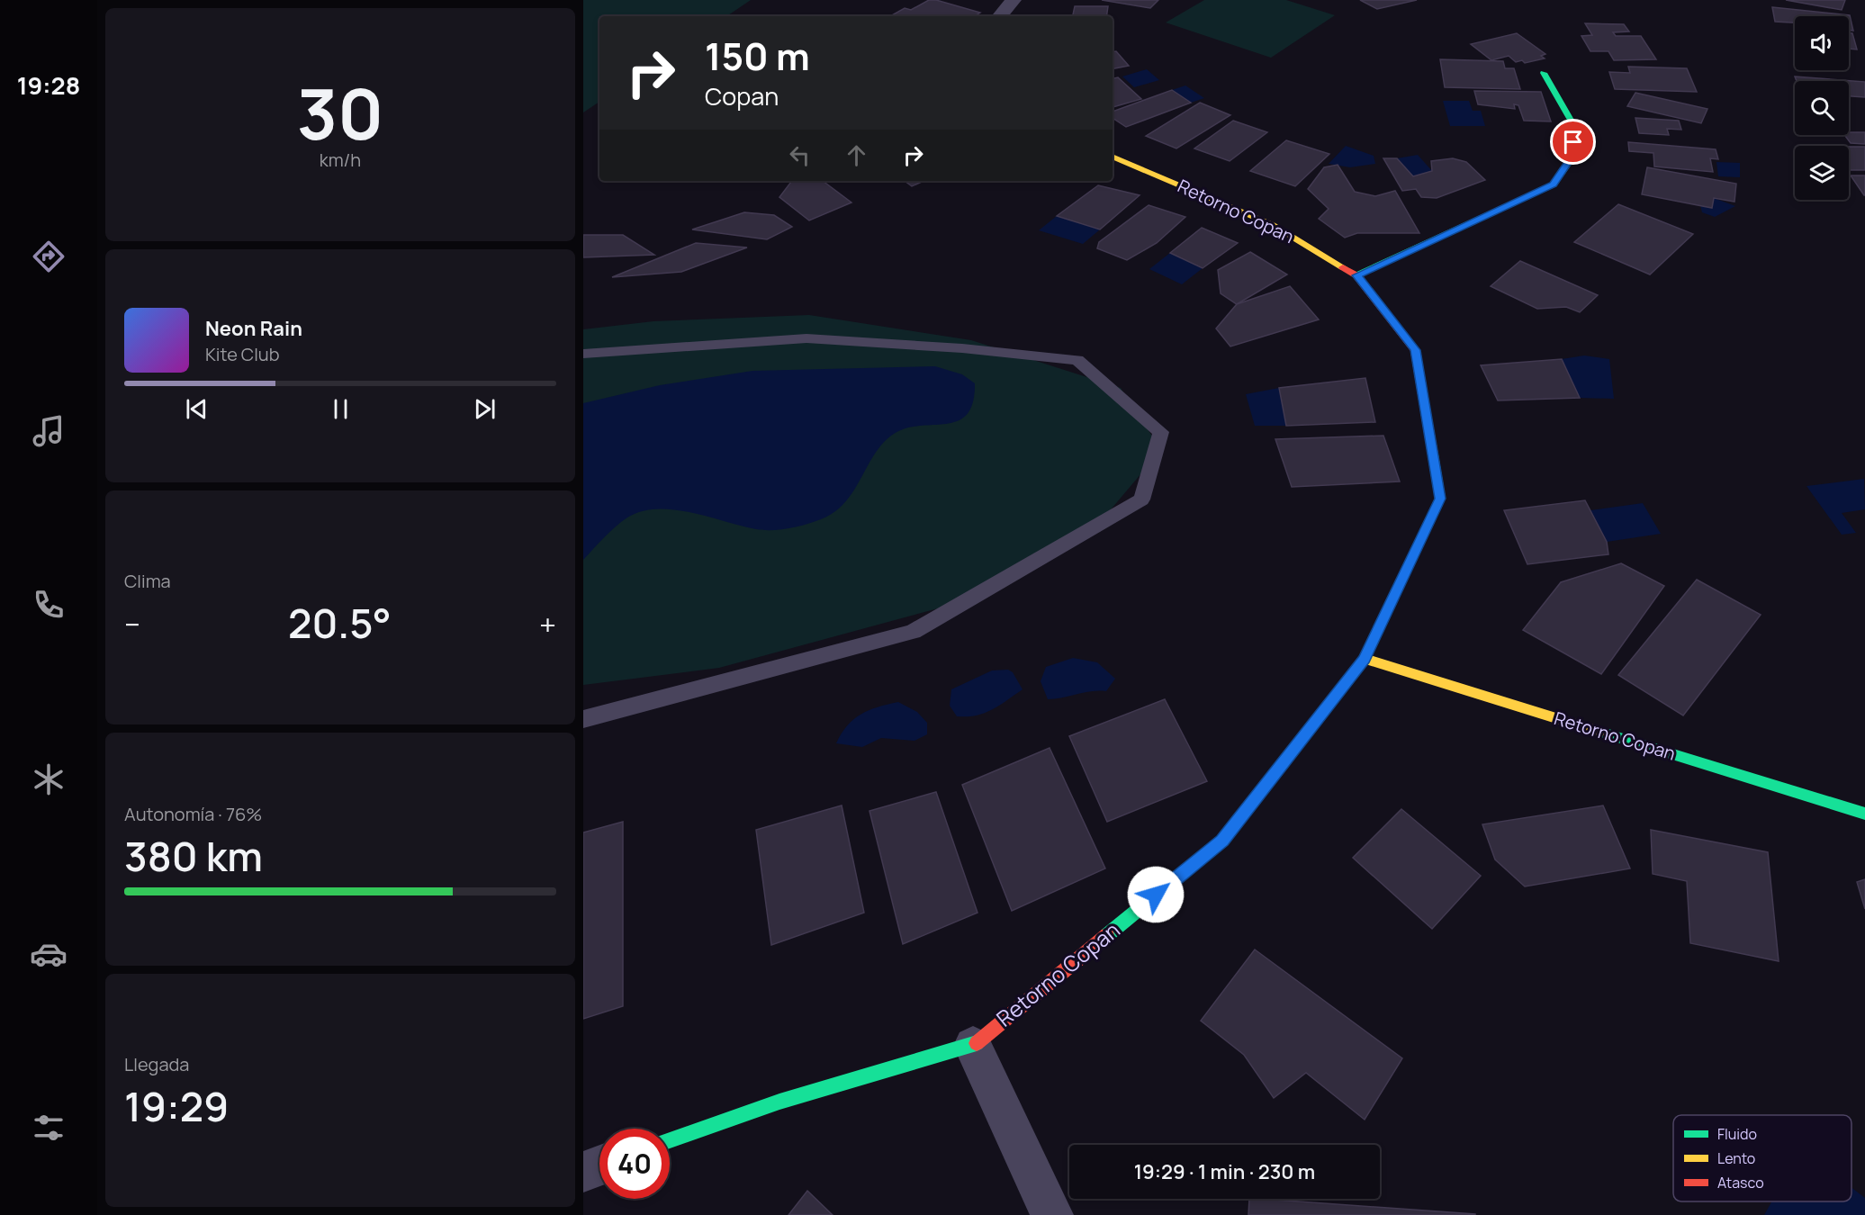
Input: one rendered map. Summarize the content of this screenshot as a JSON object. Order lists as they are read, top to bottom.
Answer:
{
  "streets": {
    "street": ["Retorno Copan"]
  },
  "legend": ["Fluido", "Lento", "Atasco"],
  "page": {
    "tabs": "19:28",
    "tile": [
      ["30", "km/h"],
      "Clima",
      ["Autonomía · 76%", "380 km"],
      ["Llegada", "19:29"]
    ],
    "turn": ["150 m", "Copan"],
    "song": ["Neon Rain", "Kite Club"],
    "heat": ["−", "20.5°", "+"],
    "limit": "40",
    "trip": "19:29 · 1 min · 230 m"
  }
}
